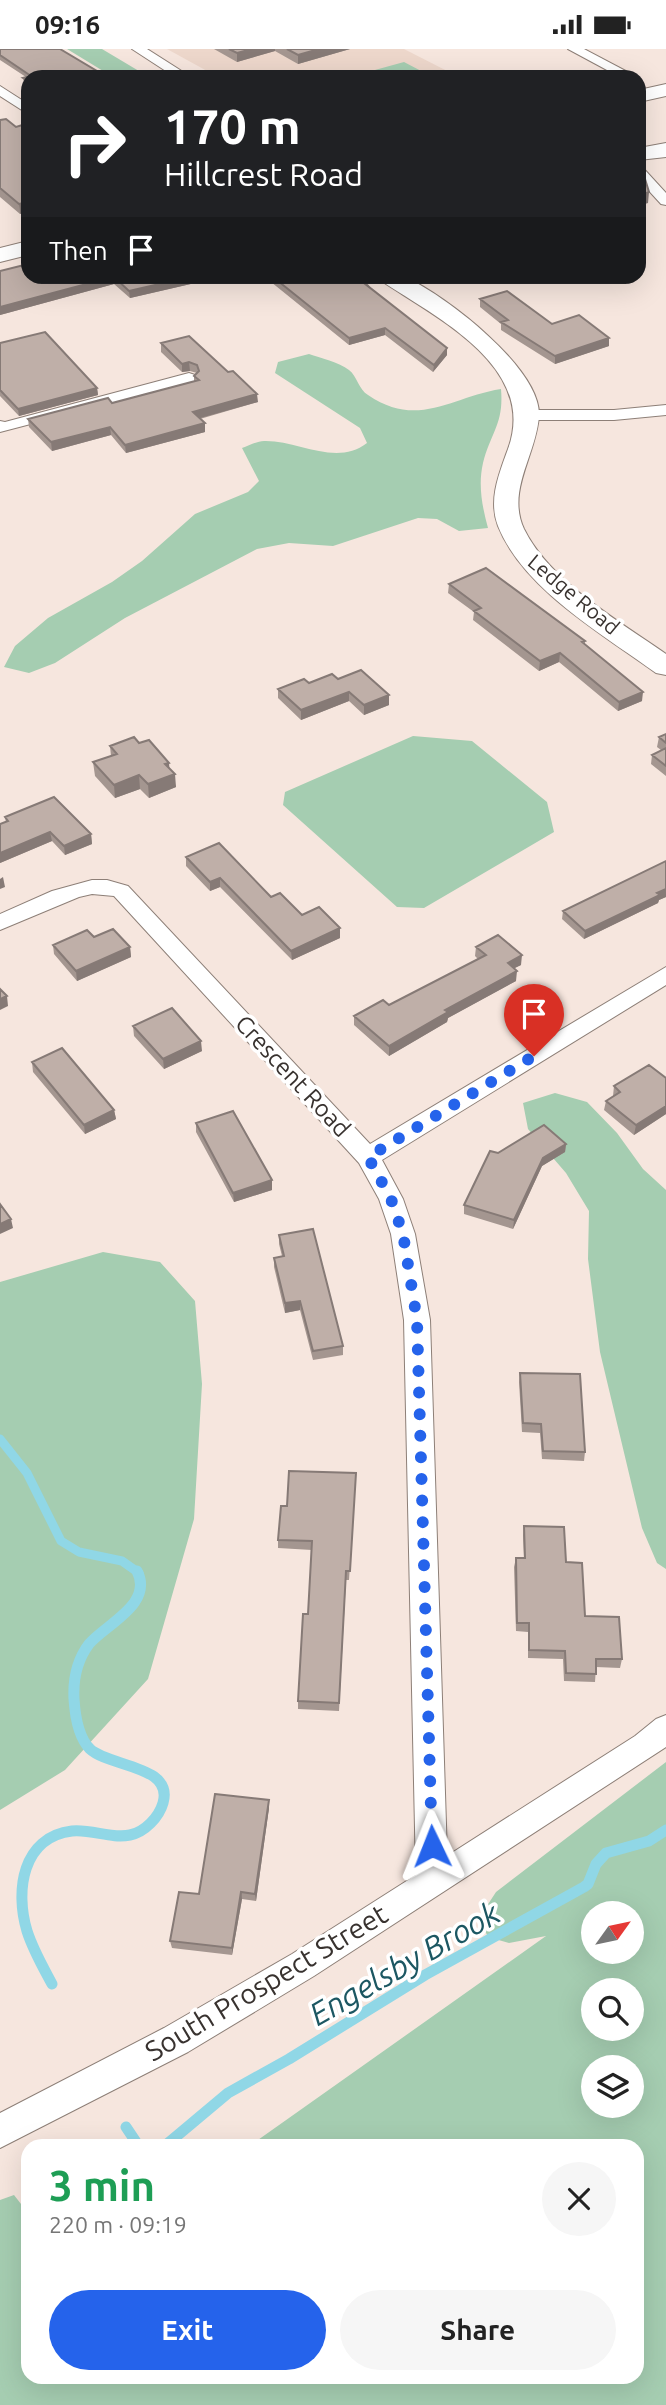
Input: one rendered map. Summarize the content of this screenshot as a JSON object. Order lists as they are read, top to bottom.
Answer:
{
  "streets": {
    "street": ["Ledge Road", "Crescent Road", "South Prospect Street"]
  },
  "crossings": [
    ["Crescent Road", "South Prospect Street"]
  ],
  "water": ["Engelsby Brook"],
  "north": "top right",
  "page": {
    "status": "09:16",
    "turn": ["170 m", "Hillcrest Road"],
    "then": "Then",
    "heading": ["3 min", "220 m · 09:19"],
    "buttons": ["Exit", "Share"]
  }
}
